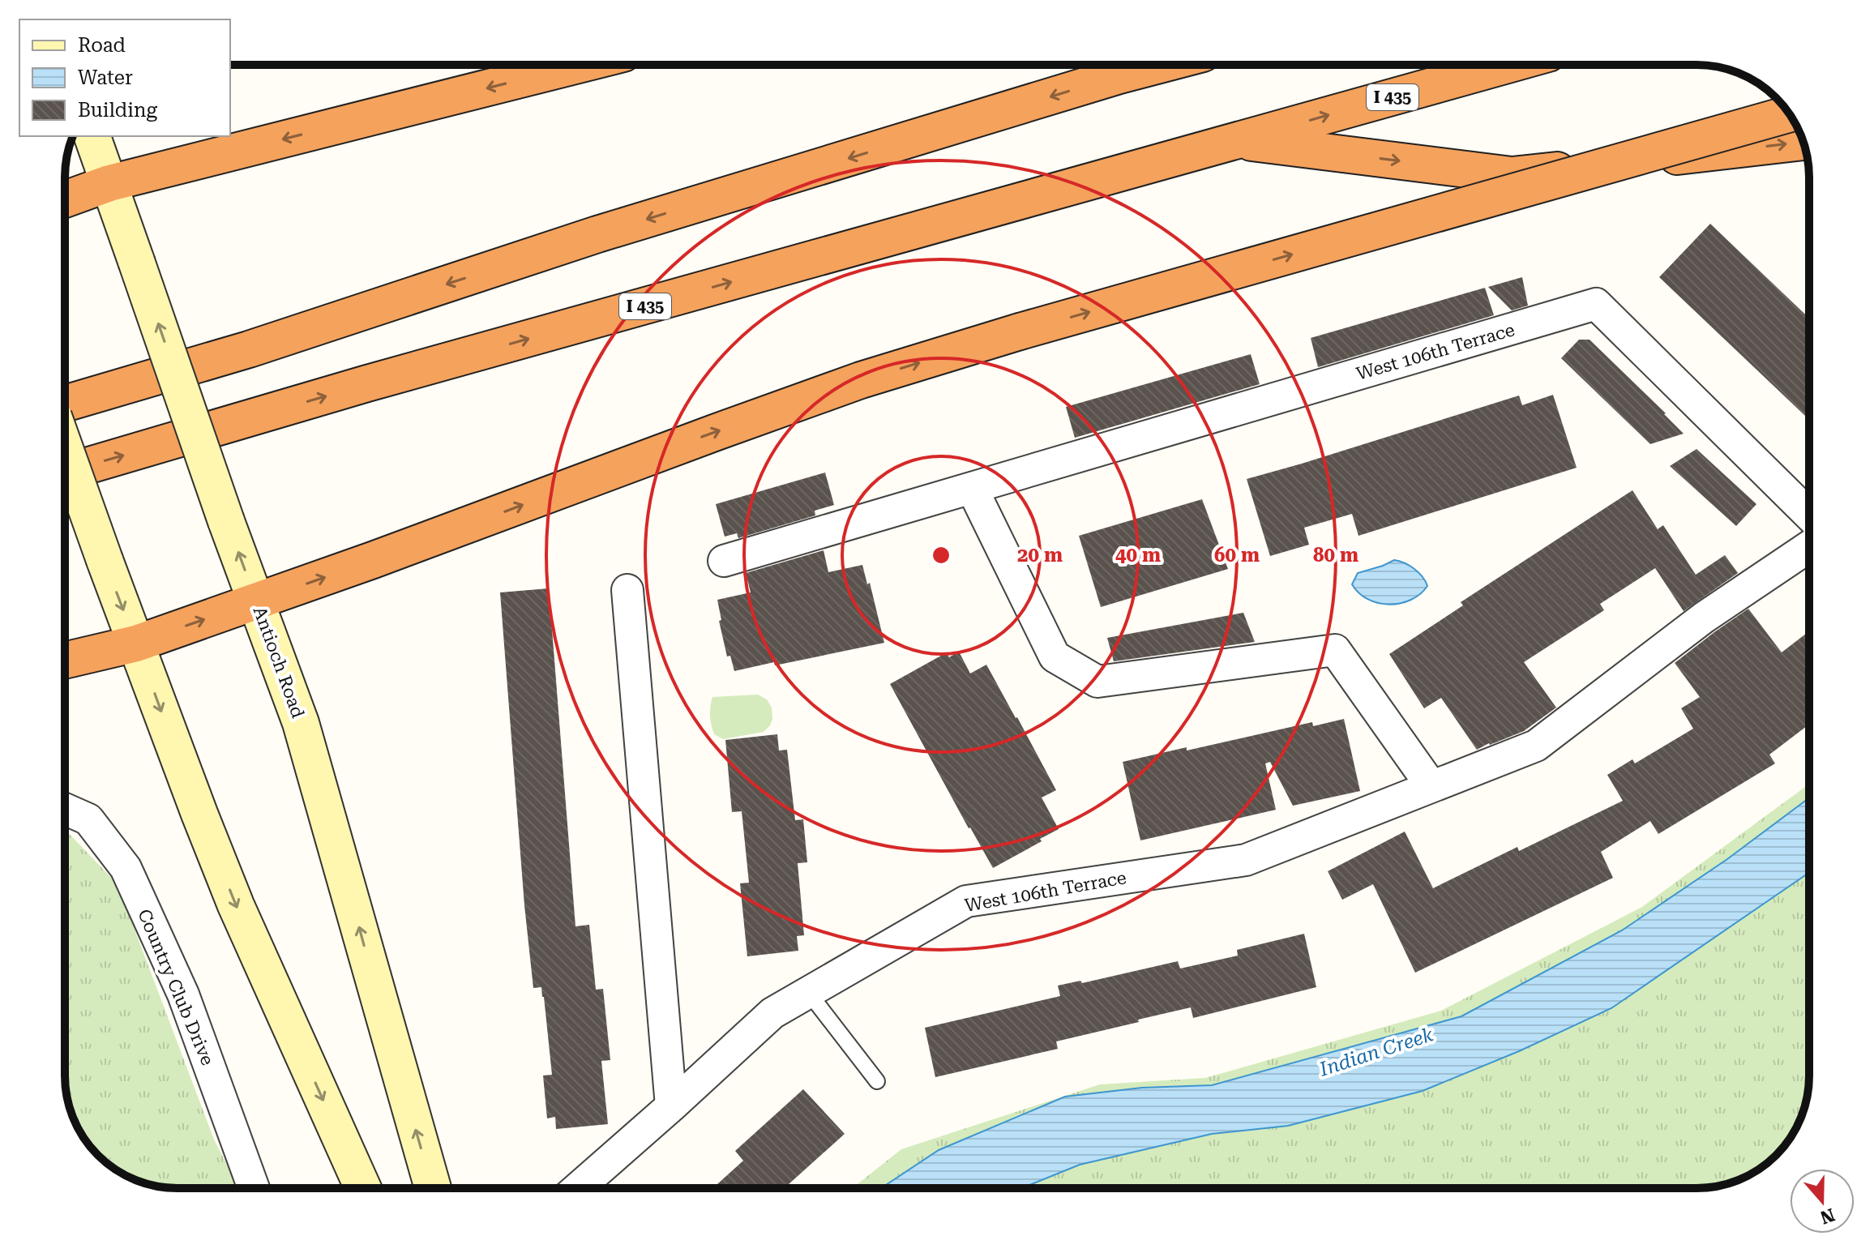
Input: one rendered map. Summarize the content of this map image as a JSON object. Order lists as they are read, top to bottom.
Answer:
{
  "streets": {
    "highway": ["I 435"],
    "main road": ["Antioch Road"],
    "street": ["West 106th Terrace", "Country Club Drive"]
  },
  "water": ["Indian Creek"],
  "legend": ["Road", "Water", "Building"],
  "north": "bottom",
  "rings": [
    "20 m",
    "40 m",
    "60 m",
    "80 m"
  ]
}
